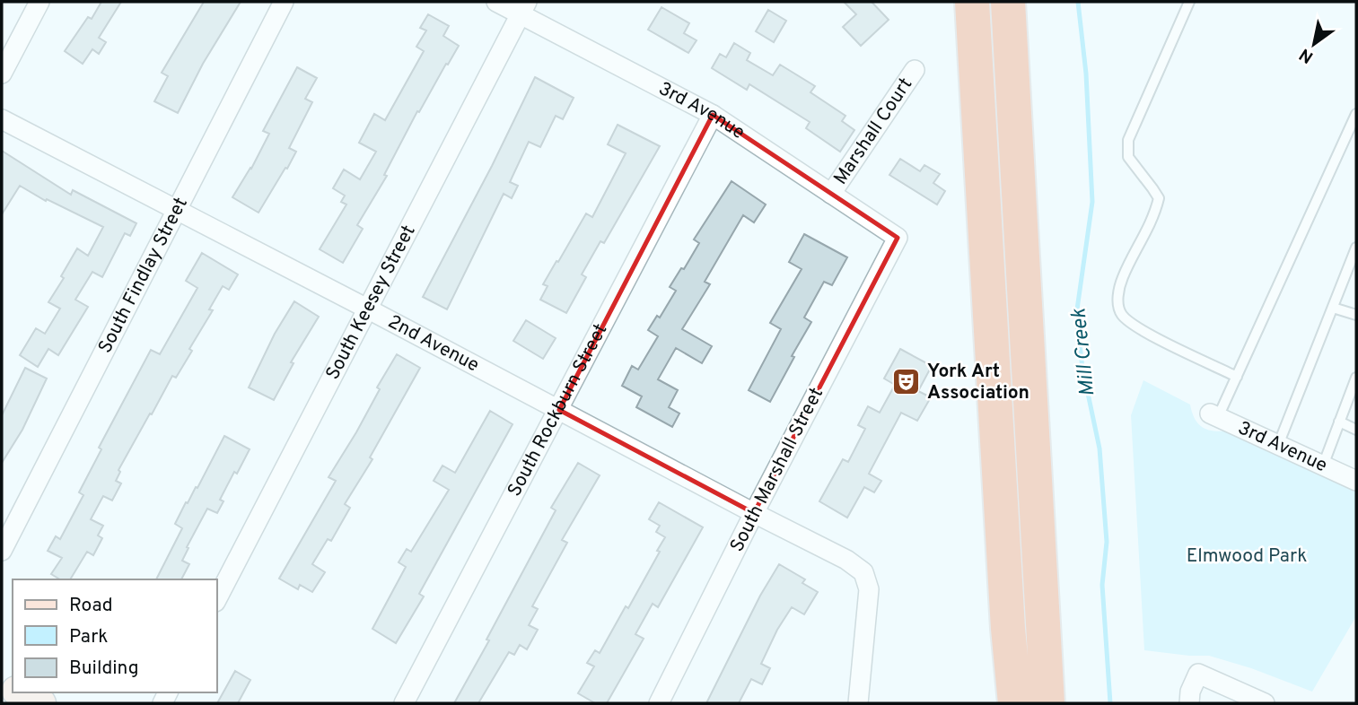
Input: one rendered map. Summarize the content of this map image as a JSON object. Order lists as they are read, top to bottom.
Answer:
{
  "streets": {
    "street": [
      "3rd Avenue",
      "Marshall Court",
      "South Findlay Street",
      "South Keesey Street",
      "2nd Avenue",
      "South Rockburn Street",
      "South Marshall Street"
    ]
  },
  "crossings": [
    ["3rd Avenue", "Marshall Court"],
    ["3rd Avenue", "South Keesey Street"],
    ["3rd Avenue", "South Rockburn Street"],
    ["3rd Avenue", "South Marshall Street"],
    ["South Findlay Street", "2nd Avenue"],
    ["South Keesey Street", "2nd Avenue"],
    ["2nd Avenue", "South Rockburn Street"],
    ["2nd Avenue", "South Marshall Street"]
  ],
  "water": ["Mill Creek"],
  "parks": ["Elmwood Park"],
  "places": {
    "theatre": ["York Art Association"]
  },
  "legend": ["Road", "Park", "Building"],
  "north": "bottom left"
}
